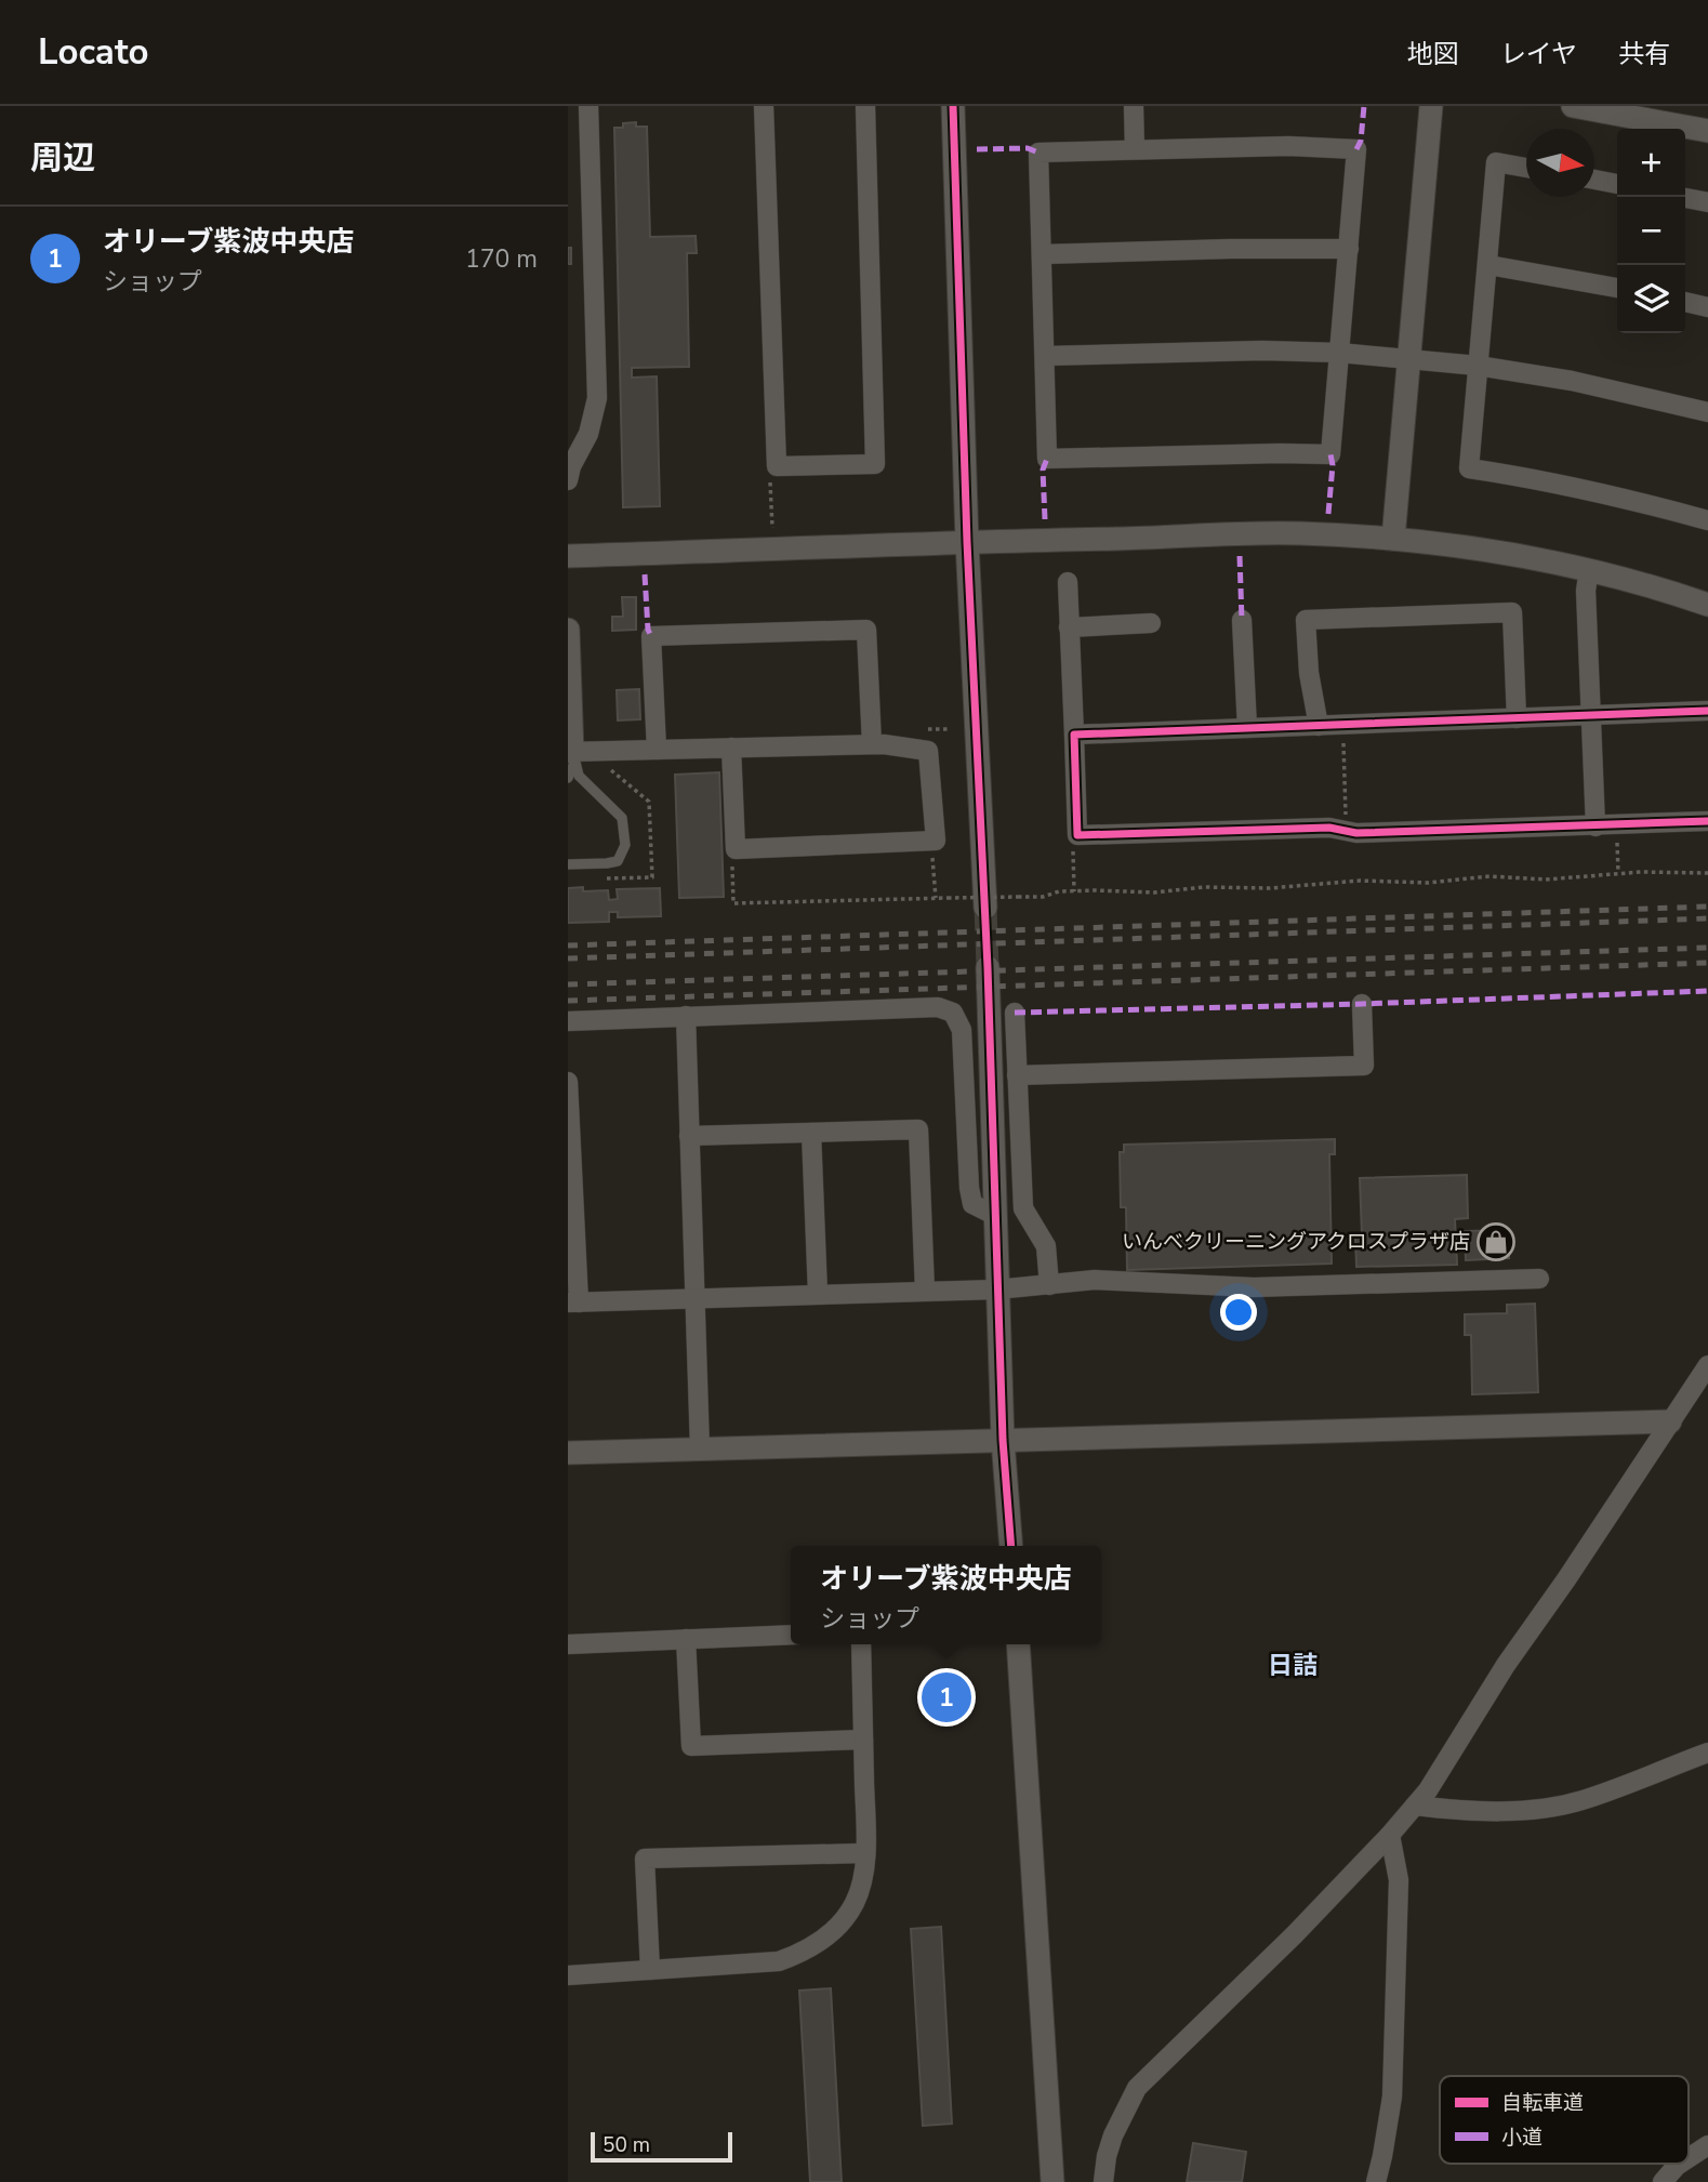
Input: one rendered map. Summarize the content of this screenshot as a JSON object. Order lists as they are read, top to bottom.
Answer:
{
  "districts": ["日詰"],
  "places": {
    "shop": ["いんべクリーニングアクロスプラザ店"]
  },
  "legend": ["自転車道", "小道"],
  "scale_bar": "50 m",
  "north": "right",
  "page": {
    "header": "Locato",
    "nav": ["地図", "レイヤ", "共有"],
    "heading": "周辺",
    "map_buttons": ["+", "−"],
    "list": [
      {
        "mark": "1",
        "name": "オリーブ紫波中央店",
        "note": "ショップ",
        "value": "170 m"
      }
    ],
    "popup": ["オリーブ紫波中央店", "ショップ"],
    "pins": "1",
    "scale": "50 m"
  }
}
